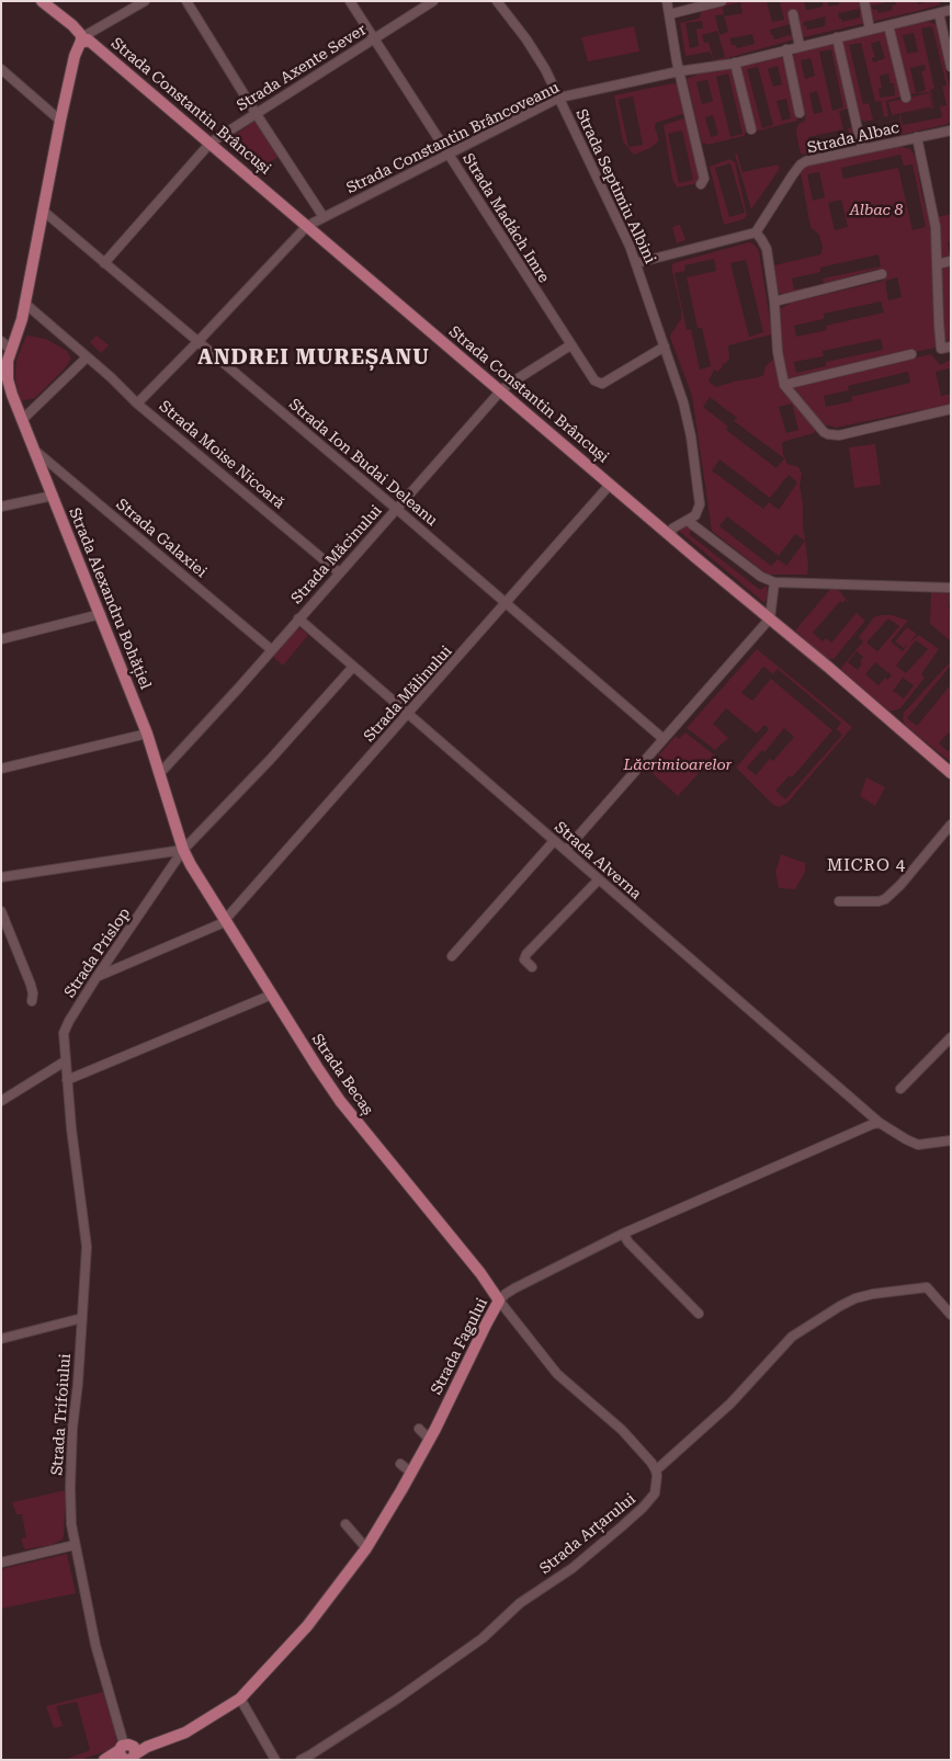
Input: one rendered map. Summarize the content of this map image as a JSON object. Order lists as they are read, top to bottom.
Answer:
{
  "streets": {
    "main road": [
      "Strada Constantin Brâncuși",
      "Strada Alexandru Bohățiel",
      "Strada Becaș",
      "Strada Fagului"
    ],
    "street": [
      "Strada Axente Sever",
      "Strada Constantin Brâncoveanu",
      "Strada Albac",
      "Strada Septimiu Albini",
      "Strada Madách Imre",
      "Strada Moise Nicoară",
      "Strada Ion Budai Deleanu",
      "Strada Galaxiei",
      "Strada Măcinului",
      "Strada Mălinului",
      "Strada Alverna",
      "Strada Prislop",
      "Strada Trifoiului",
      "Strada Arțarului"
    ]
  },
  "crossings": [
    ["Strada Axente Sever", "Strada Constantin Brâncuși"],
    ["Strada Axente Sever", "Strada Madách Imre"],
    ["Strada Axente Sever", "Strada Ion Budai Deleanu"],
    ["Strada Constantin Brâncuși", "Strada Constantin Brâncoveanu"],
    ["Strada Constantin Brâncuși", "Strada Septimiu Albini"],
    ["Strada Constantin Brâncuși", "Strada Măcinului"],
    ["Strada Constantin Brâncuși", "Strada Mălinului"],
    ["Strada Constantin Brâncoveanu", "Strada Septimiu Albini"],
    ["Strada Constantin Brâncoveanu", "Strada Madách Imre"],
    ["Strada Constantin Brâncoveanu", "Strada Moise Nicoară"],
    ["Strada Constantin Brâncoveanu", "Strada Ion Budai Deleanu"],
    ["Strada Septimiu Albini", "Strada Madách Imre"],
    ["Strada Madách Imre", "Strada Măcinului"],
    ["Strada Moise Nicoară", "Strada Măcinului"],
    ["Strada Ion Budai Deleanu", "Strada Măcinului"],
    ["Strada Ion Budai Deleanu", "Strada Mălinului"],
    ["Strada Galaxiei", "Strada Măcinului"],
    ["Strada Galaxiei", "Strada Alexandru Bohățiel"],
    ["Strada Măcinului", "Strada Alexandru Bohățiel"],
    ["Strada Măcinului", "Strada Alverna"],
    ["Strada Alexandru Bohățiel", "Strada Prislop"],
    ["Strada Alexandru Bohățiel", "Strada Becaș"],
    ["Strada Mălinului", "Strada Alverna"],
    ["Strada Mălinului", "Strada Becaș"],
    ["Strada Alverna", "Strada Prislop"],
    ["Strada Alverna", "Strada Fagului"],
    ["Strada Prislop", "Strada Becaș"],
    ["Strada Prislop", "Strada Trifoiului"],
    ["Strada Becaș", "Strada Fagului"],
    ["Strada Fagului", "Strada Trifoiului"]
  ],
  "districts": ["ANDREI MUREȘANU", "MICRO 4"],
  "parks": ["Albac 8", "Lăcrimioarelor"]
}
